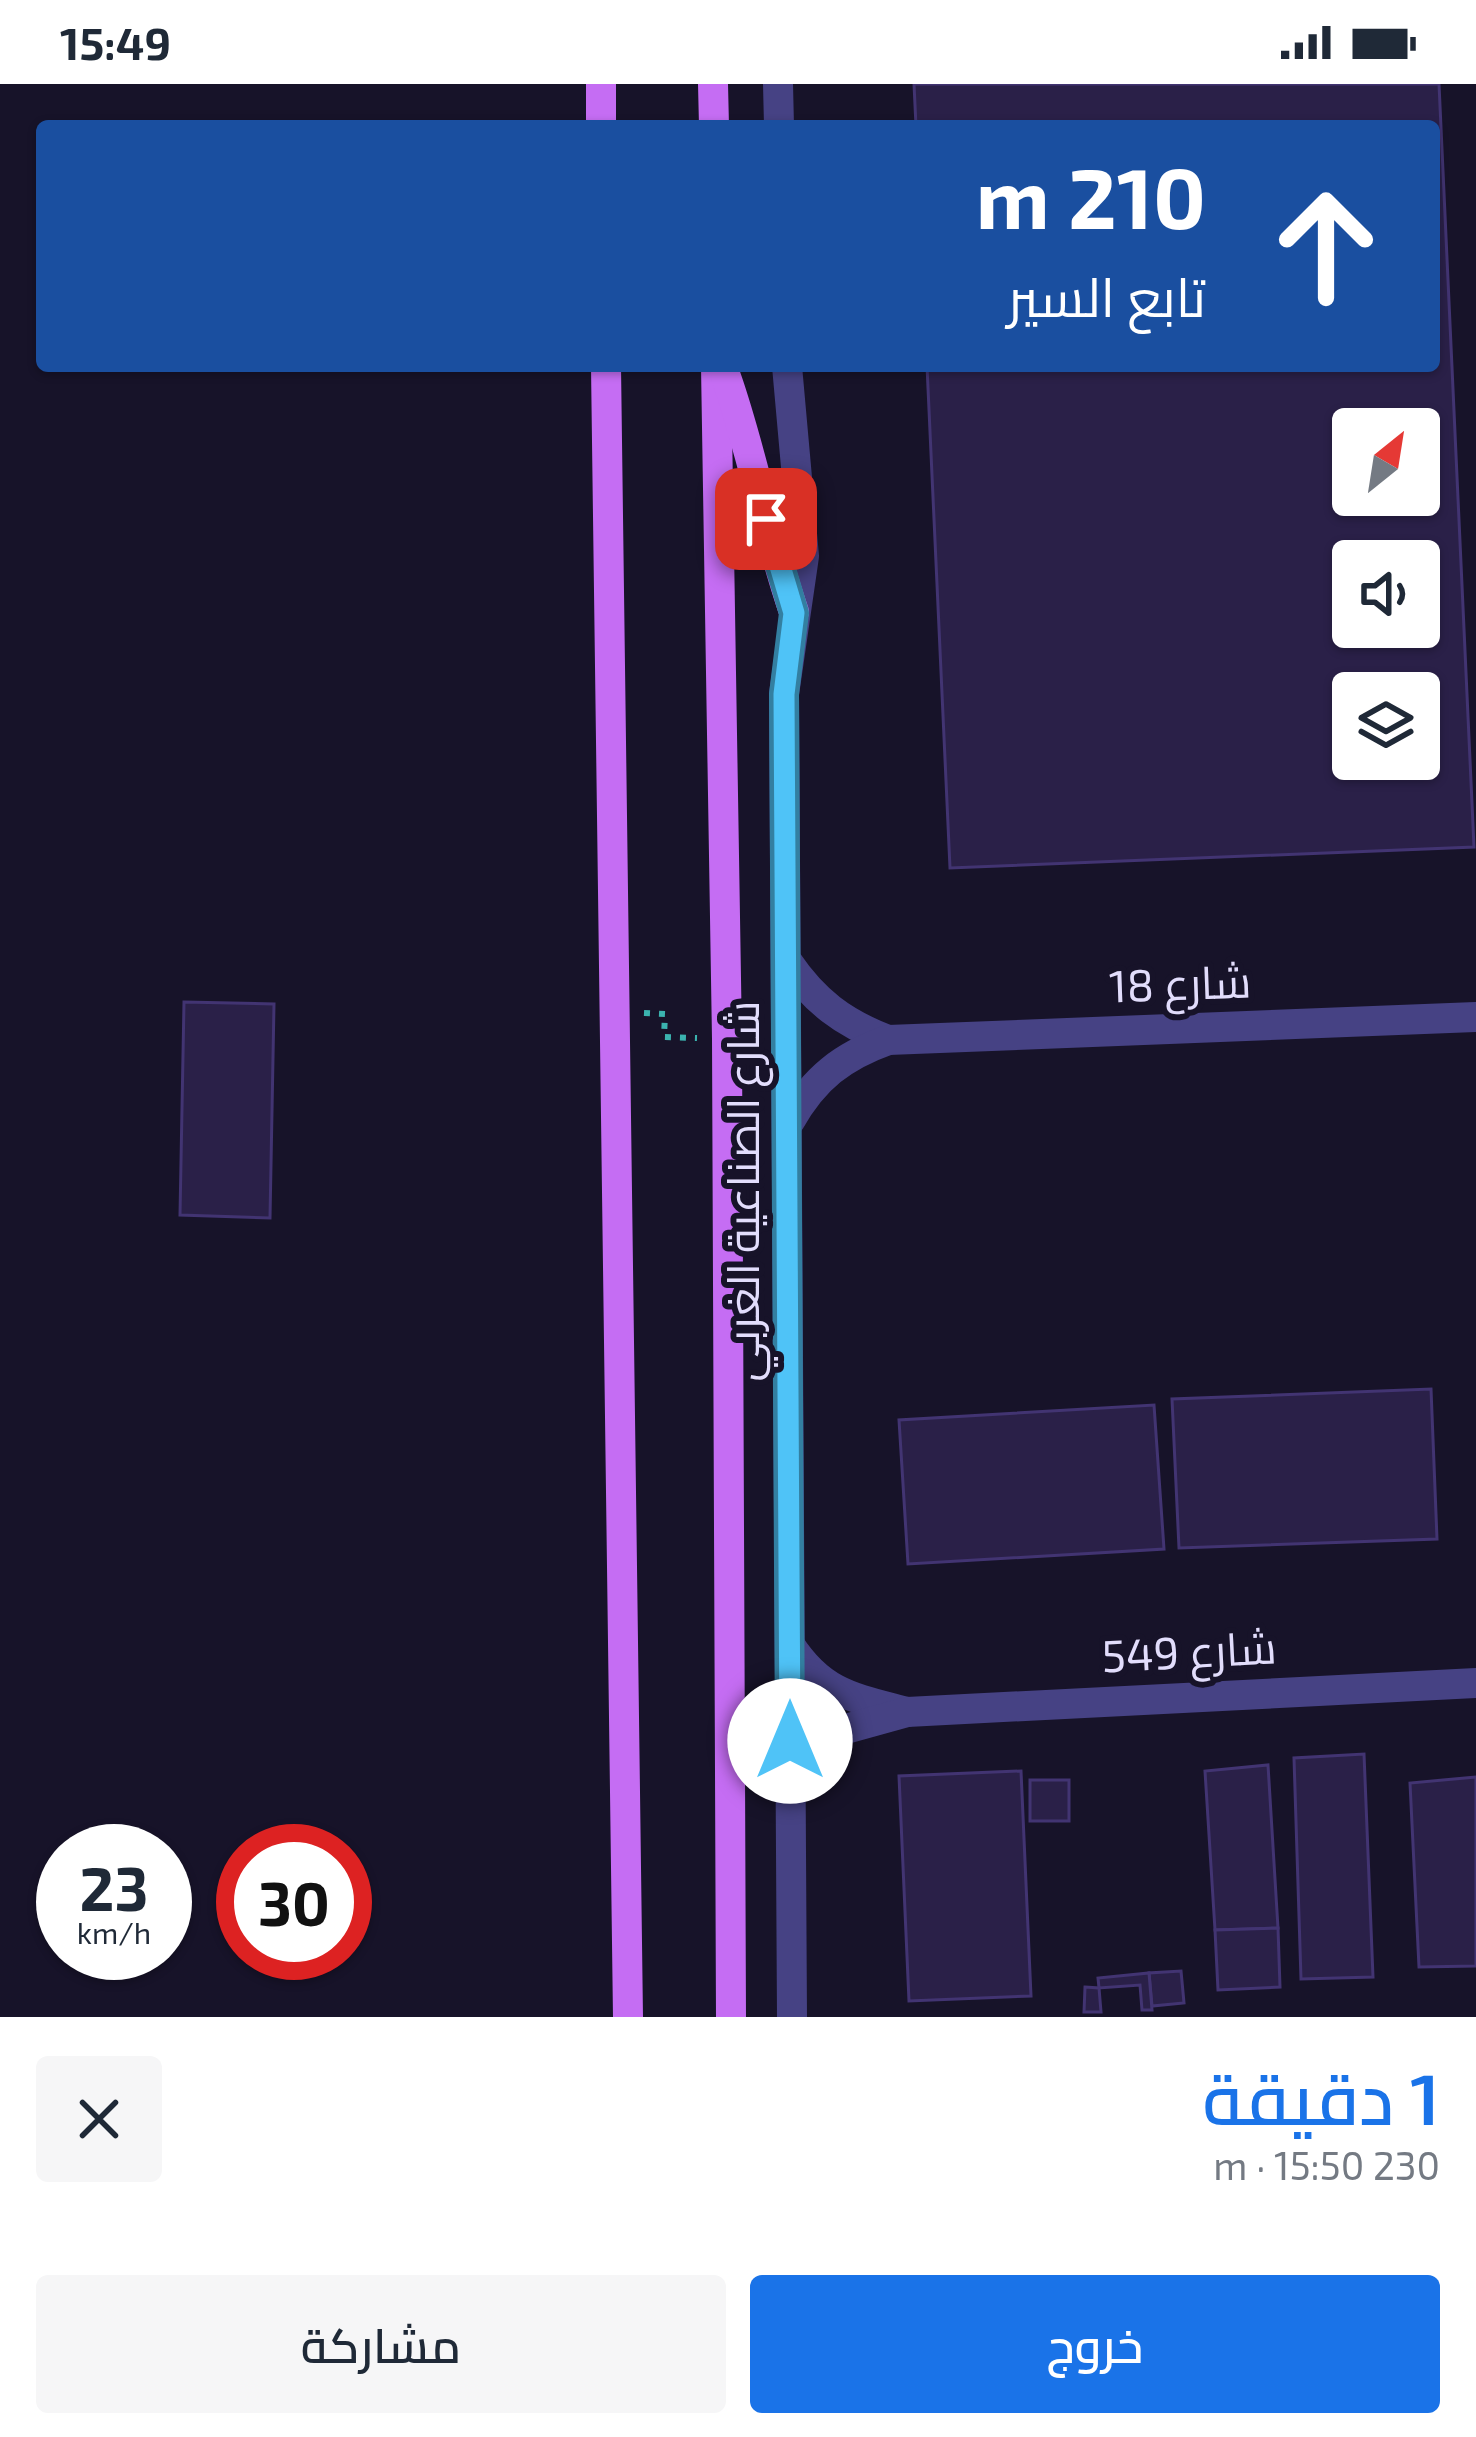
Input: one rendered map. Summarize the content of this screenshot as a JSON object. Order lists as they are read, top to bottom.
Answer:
{
  "streets": {
    "main road": ["شارع الصناعية الغربي"],
    "street": ["شارع 18", "شارع 549"]
  },
  "crossings": [
    ["شارع 18", "شارع الصناعية الغربي"],
    ["شارع الصناعية الغربي", "شارع 549"]
  ],
  "north": "top right",
  "page": {
    "status": "15:49",
    "turn": ["210 m", "تابع السير"],
    "speed": "23 km/h",
    "limit": "30",
    "heading": ["1 دقيقة", "230 m · 15:50"],
    "buttons": ["خروج", "مشاركة"]
  }
}
